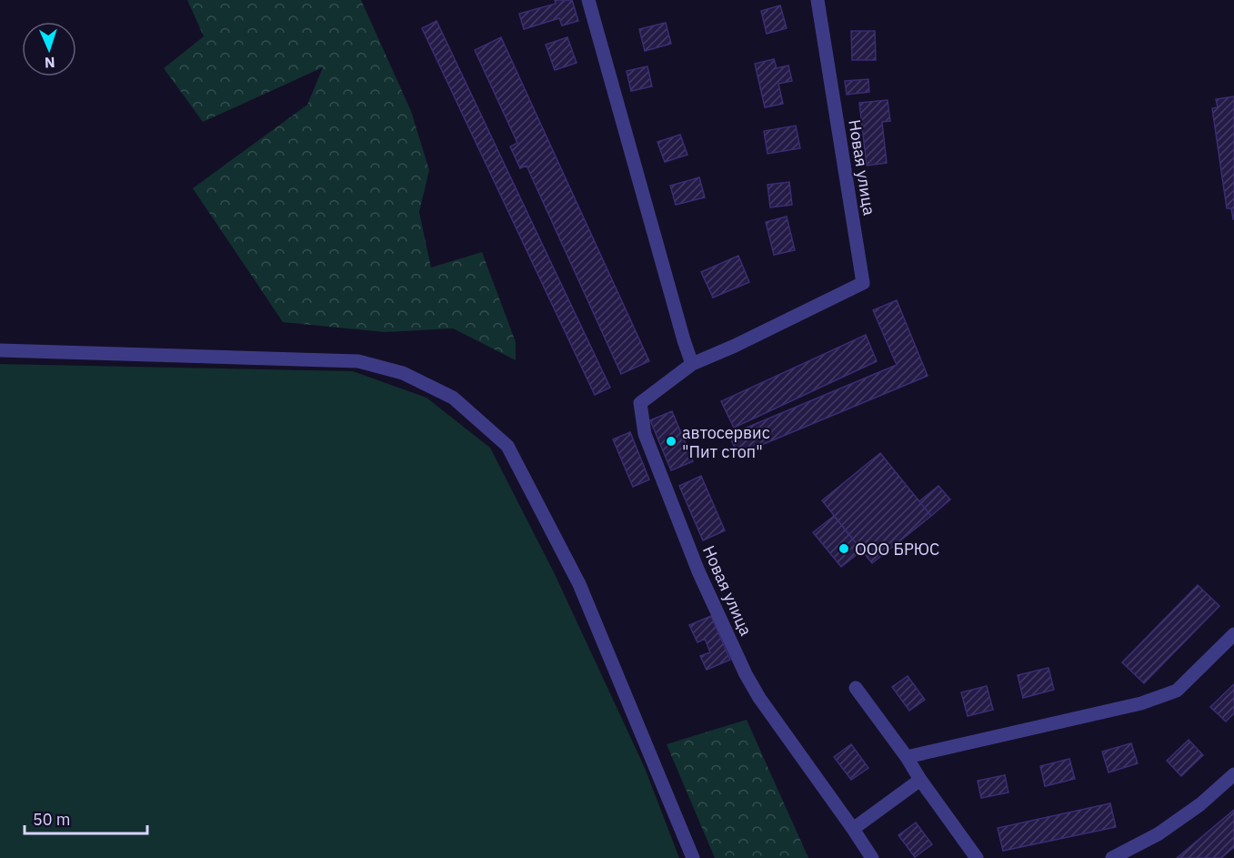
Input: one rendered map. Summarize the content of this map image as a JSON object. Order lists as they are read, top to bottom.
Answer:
{
  "streets": {
    "street": ["Новая улица"]
  },
  "places": ["автосервис \"Пит стоп\"", "ООО БРЮС"],
  "scale_bar": "50 m",
  "north": "bottom"
}
